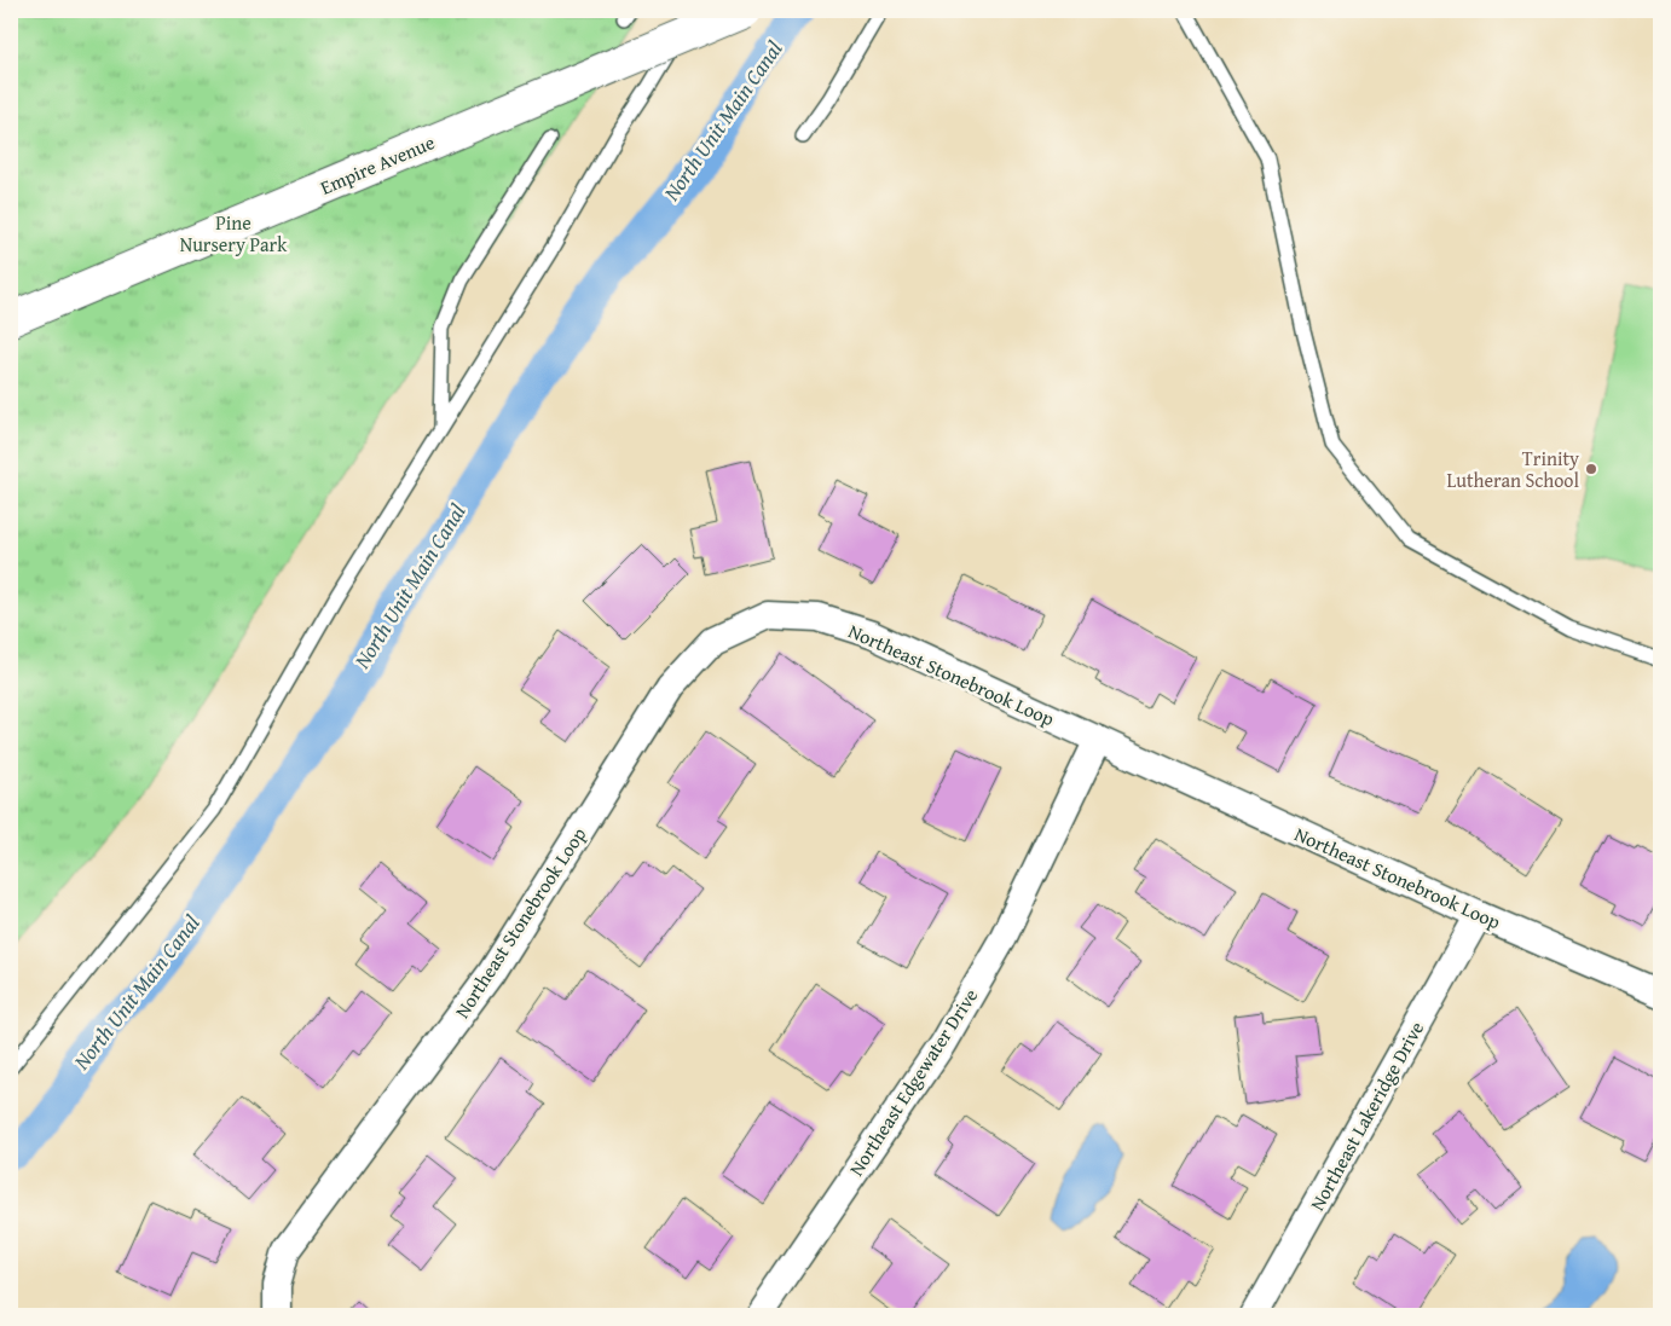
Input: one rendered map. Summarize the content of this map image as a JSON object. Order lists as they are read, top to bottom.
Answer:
{
  "streets": {
    "highway": ["Empire Avenue"],
    "street": ["Northeast Stonebrook Loop", "Northeast Edgewater Drive", "Northeast Lakeridge Drive"]
  },
  "crossings": [
    ["Northeast Stonebrook Loop", "Northeast Edgewater Drive"],
    ["Northeast Stonebrook Loop", "Northeast Lakeridge Drive"]
  ],
  "water": ["North Unit Main Canal"],
  "parks": ["Pine Nursery Park"],
  "places": ["Trinity Lutheran School"]
}
